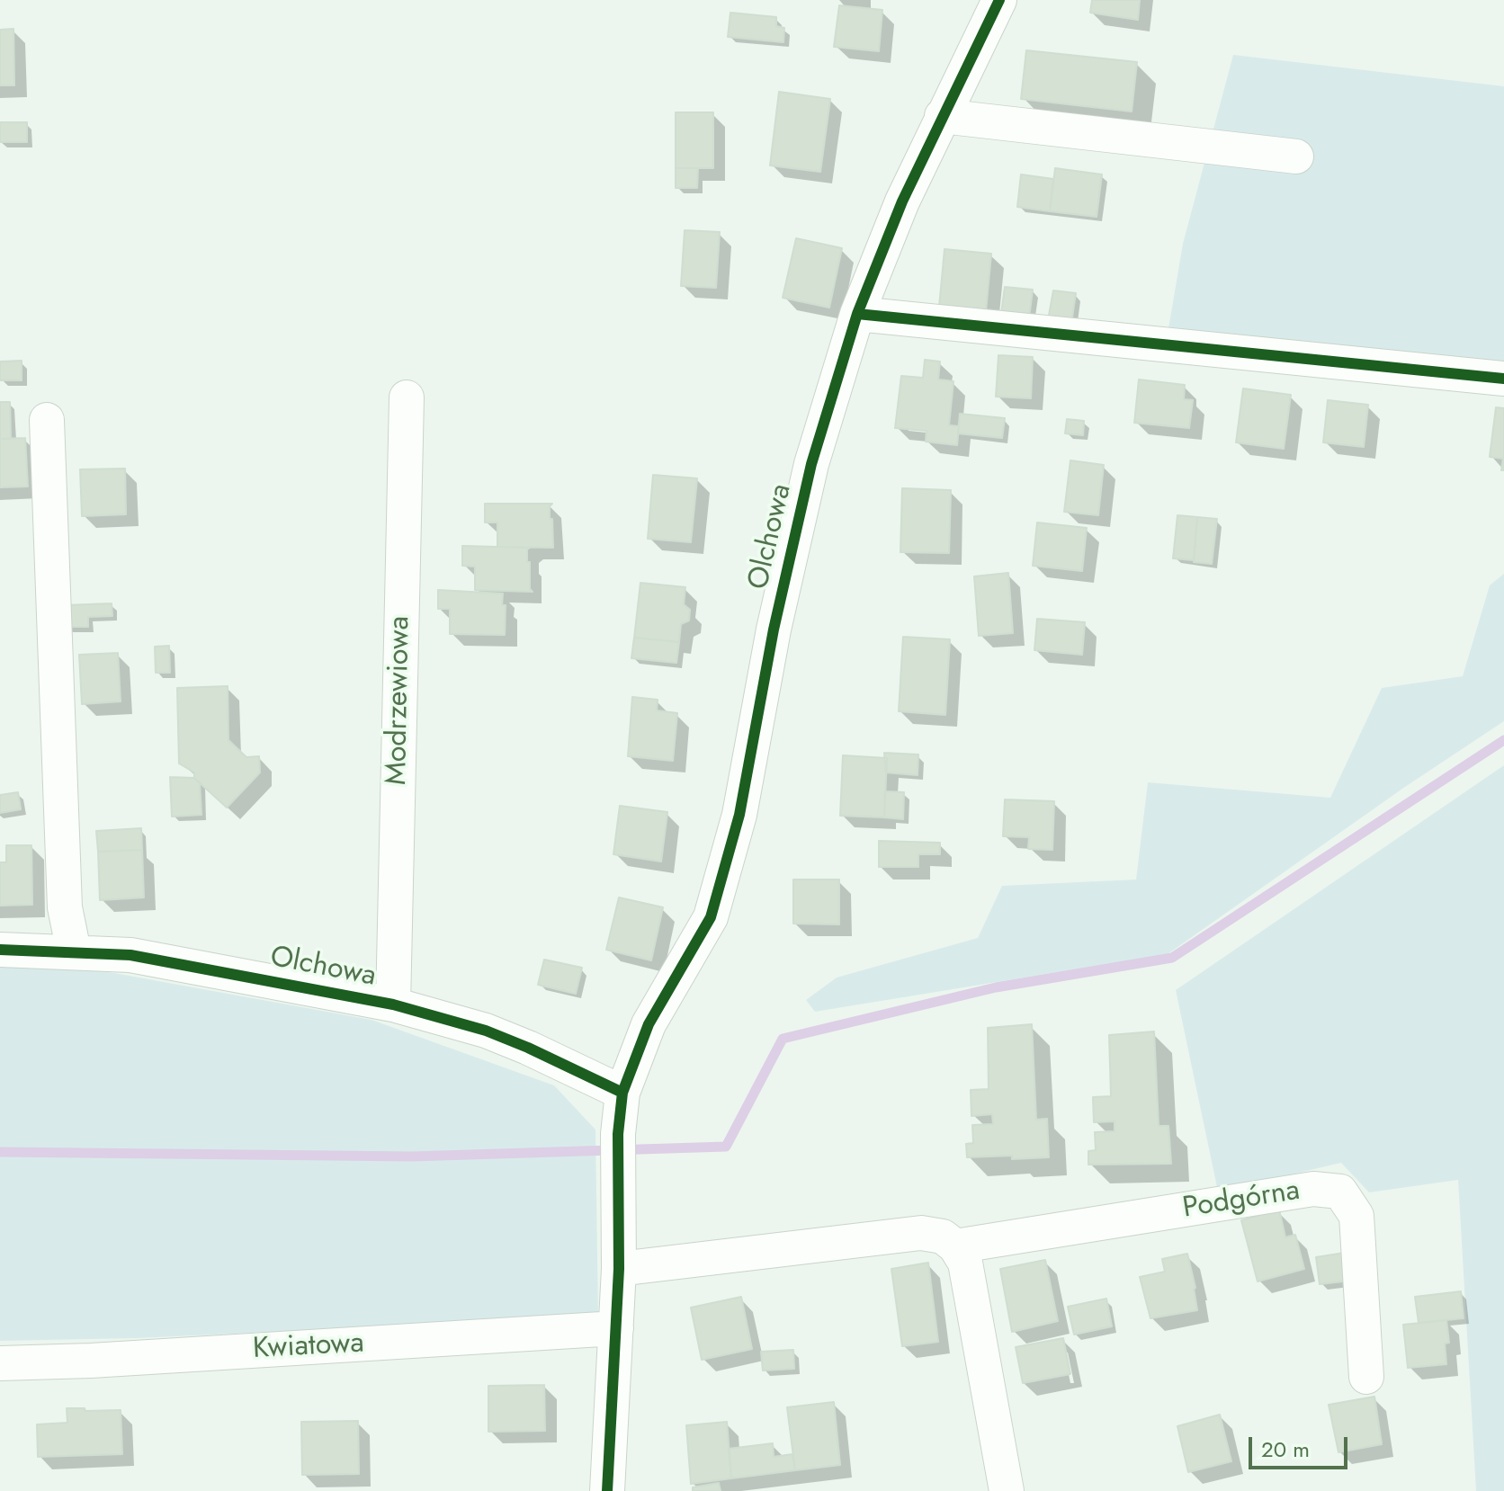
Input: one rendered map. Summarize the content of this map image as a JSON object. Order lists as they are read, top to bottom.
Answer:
{
  "streets": {
    "street": [
      "Olchowa",
      "Modrzewiowa",
      "Podgórna",
      "Kwiatowa"
    ]
  },
  "crossings": [
    ["Olchowa", "Modrzewiowa"],
    ["Olchowa", "Kwiatowa"]
  ],
  "scale_bar": "20 m"
}
